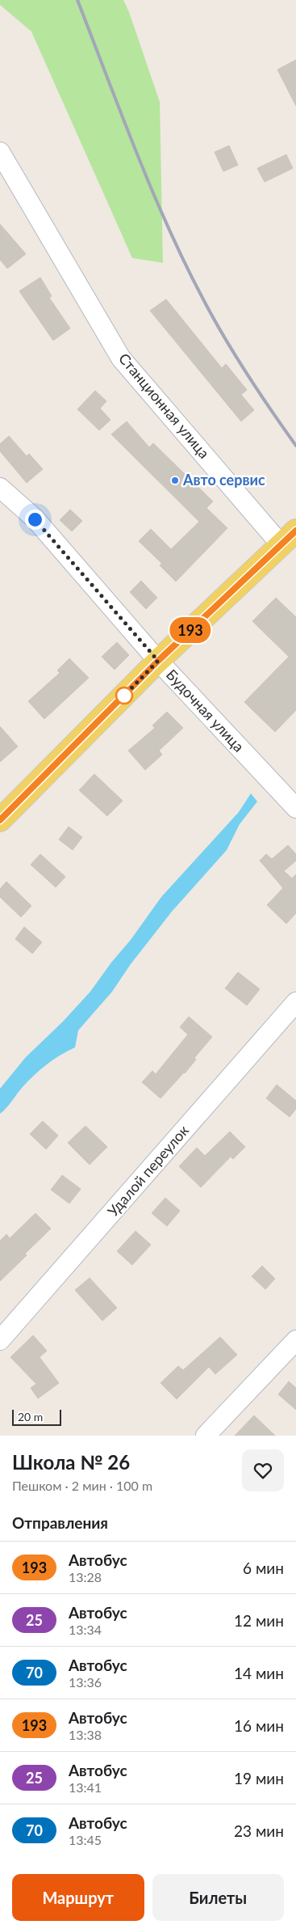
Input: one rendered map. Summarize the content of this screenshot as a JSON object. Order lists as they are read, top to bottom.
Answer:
{
  "streets": {
    "street": ["Станционная улица", "Будочная улица", "Удалой переулок"]
  },
  "places": ["Авто сервис"],
  "lines": ["bus line 193"],
  "scale_bar": "20 m",
  "page": {
    "on_map": "193",
    "scale": "20 m",
    "heading": [
      ["Школа № 26", "Пешком · 2 мин · 100 m"],
      "Отправления"
    ],
    "list": [
      {
        "mark": "193",
        "name": "Автобус",
        "note": "13:28",
        "value": "6 мин"
      },
      {
        "mark": "25",
        "name": "Автобус",
        "note": "13:34",
        "value": "12 мин"
      },
      {
        "mark": "70",
        "name": "Автобус",
        "note": "13:36",
        "value": "14 мин"
      },
      {
        "mark": "193",
        "name": "Автобус",
        "note": "13:38",
        "value": "16 мин"
      },
      {
        "mark": "25",
        "name": "Автобус",
        "note": "13:41",
        "value": "19 мин"
      },
      {
        "mark": "70",
        "name": "Автобус",
        "note": "13:45",
        "value": "23 мин"
      }
    ],
    "buttons": ["Маршрут", "Билеты"]
  }
}
